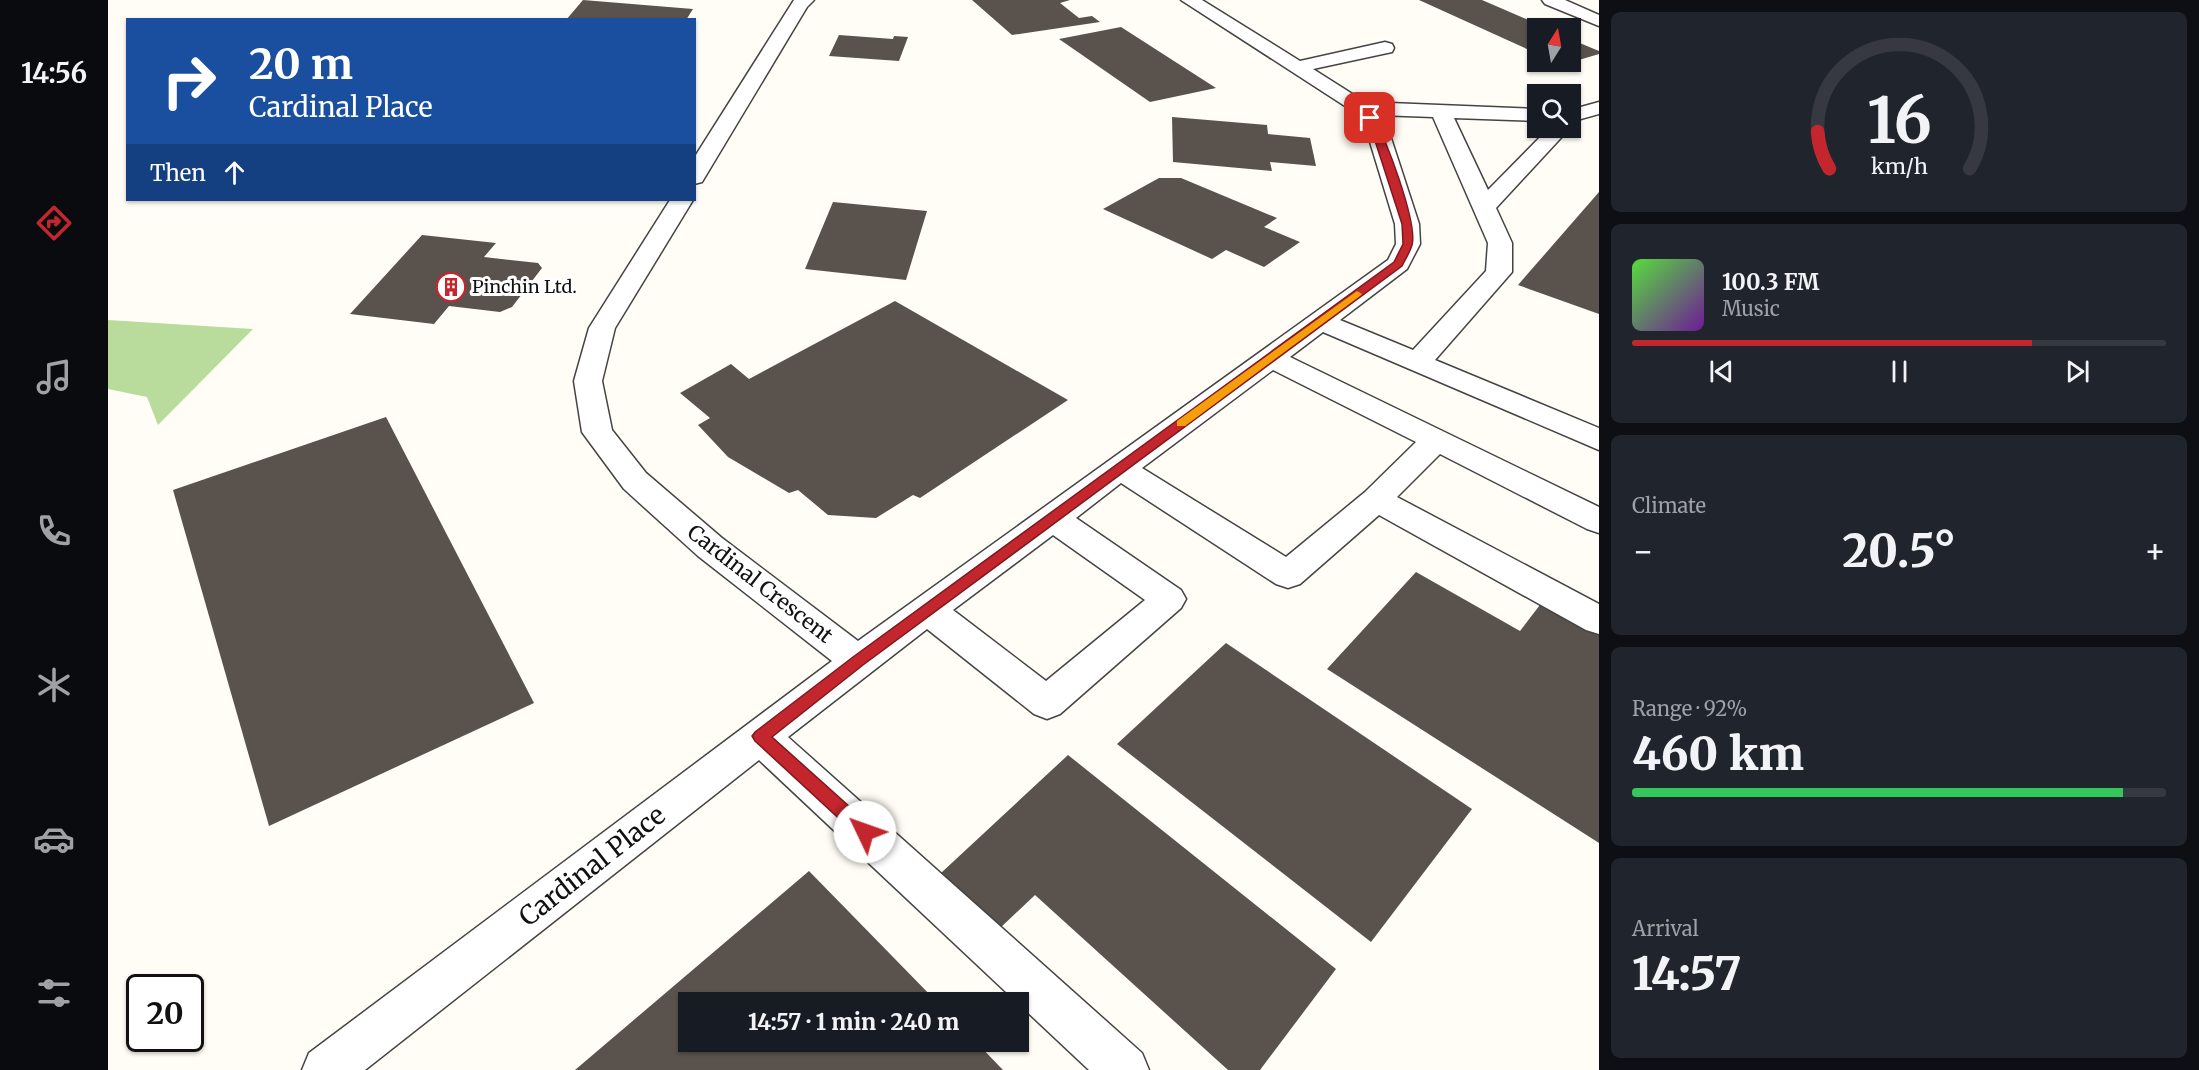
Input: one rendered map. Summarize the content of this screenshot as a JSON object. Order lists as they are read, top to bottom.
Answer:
{
  "streets": {
    "street": ["Cardinal Crescent", "Cardinal Place"]
  },
  "crossings": [
    ["Cardinal Crescent", "Cardinal Place"]
  ],
  "places": {
    "building": ["Pinchin Ltd."]
  },
  "north": "top",
  "page": {
    "tabs": "14:56",
    "turn": ["20 m", "Cardinal Place"],
    "then": "Then",
    "song": ["100.3 FM", "Music"],
    "tile": [
      "Climate",
      ["Range · 92%", "460 km"],
      ["Arrival", "14:57"]
    ],
    "heat": ["−", "20.5°", "+"],
    "limit": "20",
    "trip": "14:57 · 1 min · 240 m",
    "gauge": ["16", "km/h"]
  }
}
